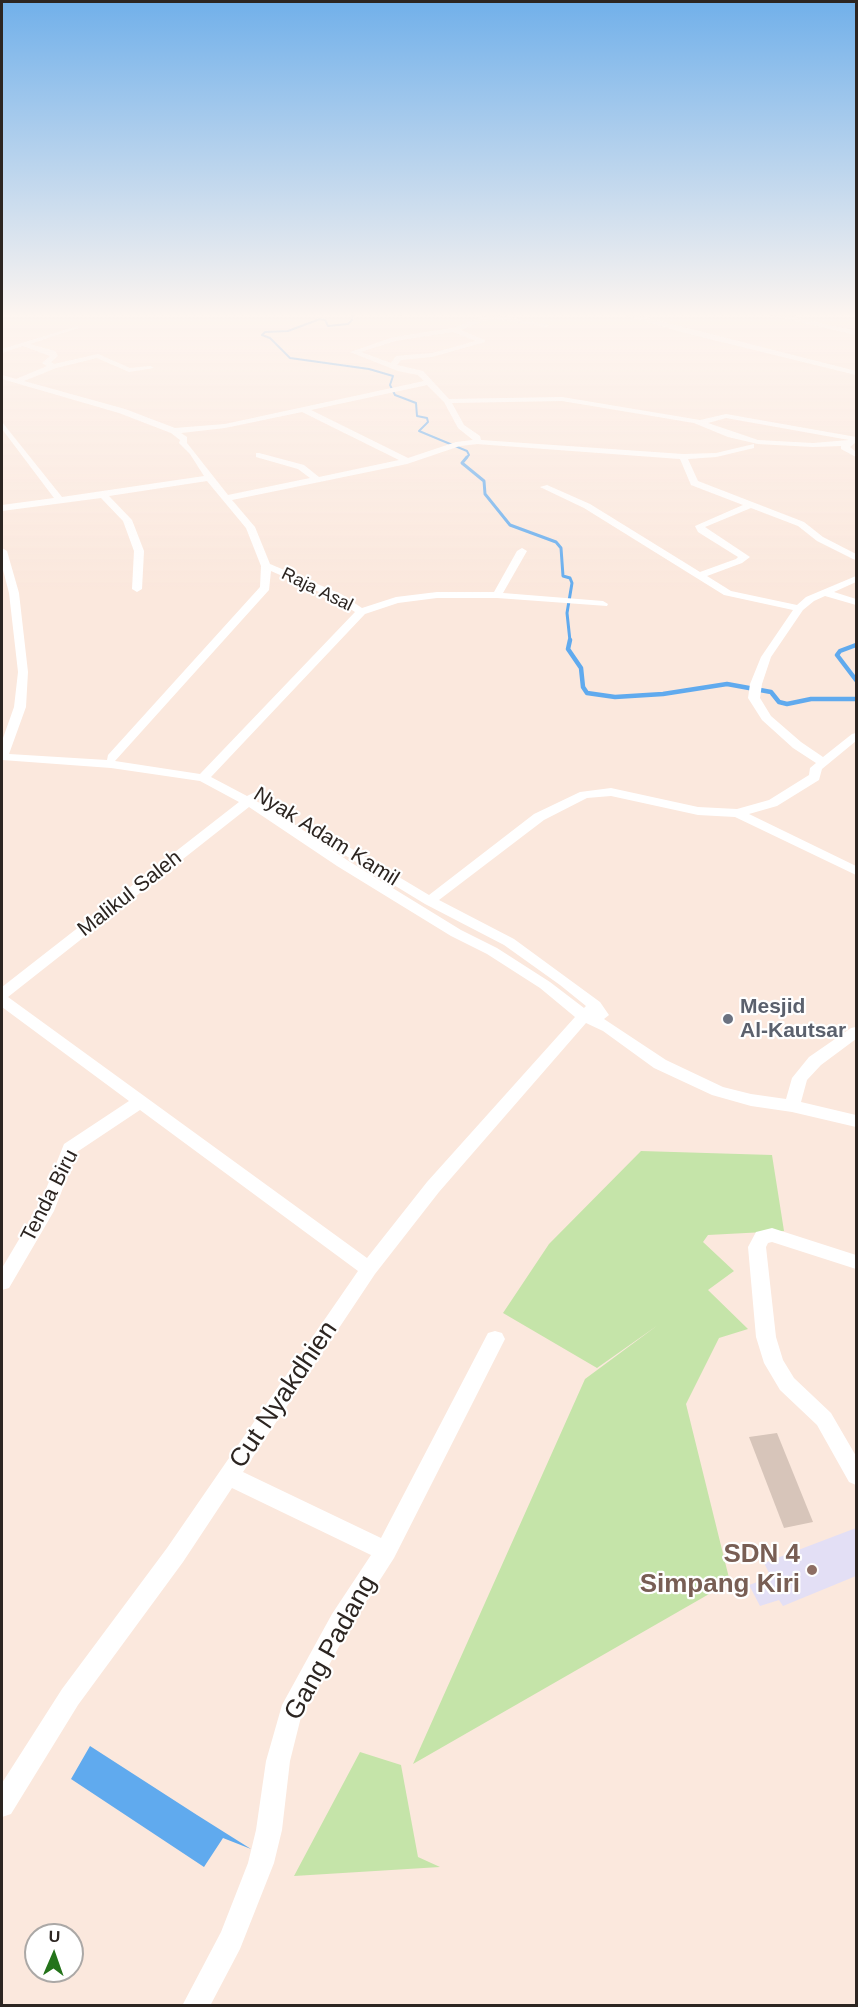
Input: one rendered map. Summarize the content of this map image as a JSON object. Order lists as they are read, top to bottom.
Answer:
{
  "streets": {
    "street": [
      "Raja Asal",
      "Nyak Adam Kamil",
      "Malikul Saleh",
      "Tenda Biru",
      "Cut Nyakdhien",
      "Gang Padang"
    ]
  },
  "crossings": [
    ["Nyak Adam Kamil", "Malikul Saleh"],
    ["Nyak Adam Kamil", "Cut Nyakdhien"]
  ],
  "places": ["Mesjid Al-Kautsar", "SDN 4 Simpang Kiri"],
  "north": "top"
}
